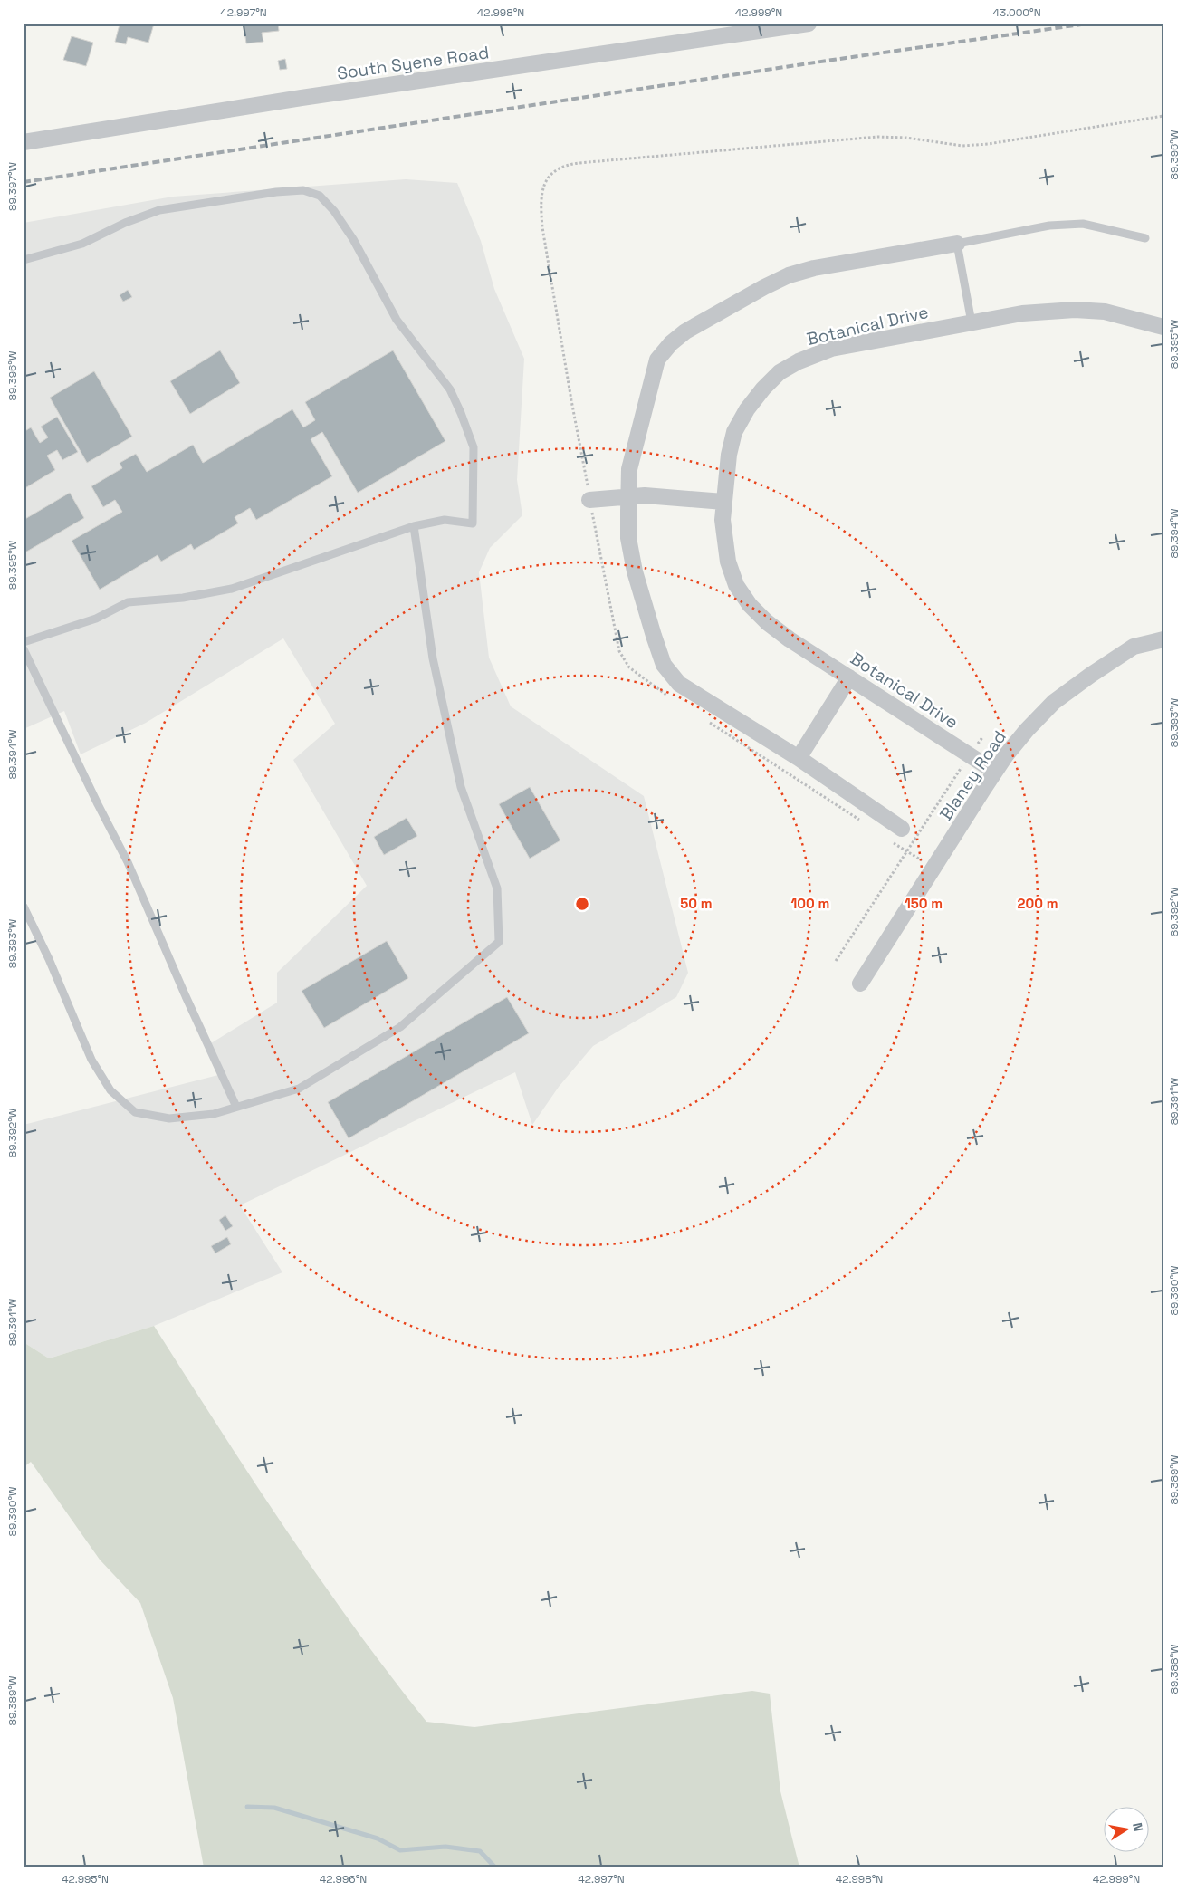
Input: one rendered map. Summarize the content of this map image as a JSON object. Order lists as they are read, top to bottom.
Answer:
{
  "streets": {
    "street": ["South Syene Road", "Botanical Drive", "Blaney Road"]
  },
  "crossings": [
    ["Botanical Drive", "Blaney Road"]
  ],
  "north": "right",
  "coordinates": [
    "42.997°N",
    "42.998°N",
    "42.999°N",
    "43.000°N",
    "89.396°W",
    "89.397°W",
    "89.395°W",
    "89.394°W",
    "89.393°W",
    "89.392°W",
    "89.391°W",
    "89.390°W",
    "89.389°W",
    "89.388°W",
    "42.995°N",
    "42.996°N"
  ],
  "rings": [
    "50 m",
    "100 m",
    "150 m",
    "200 m"
  ]
}
